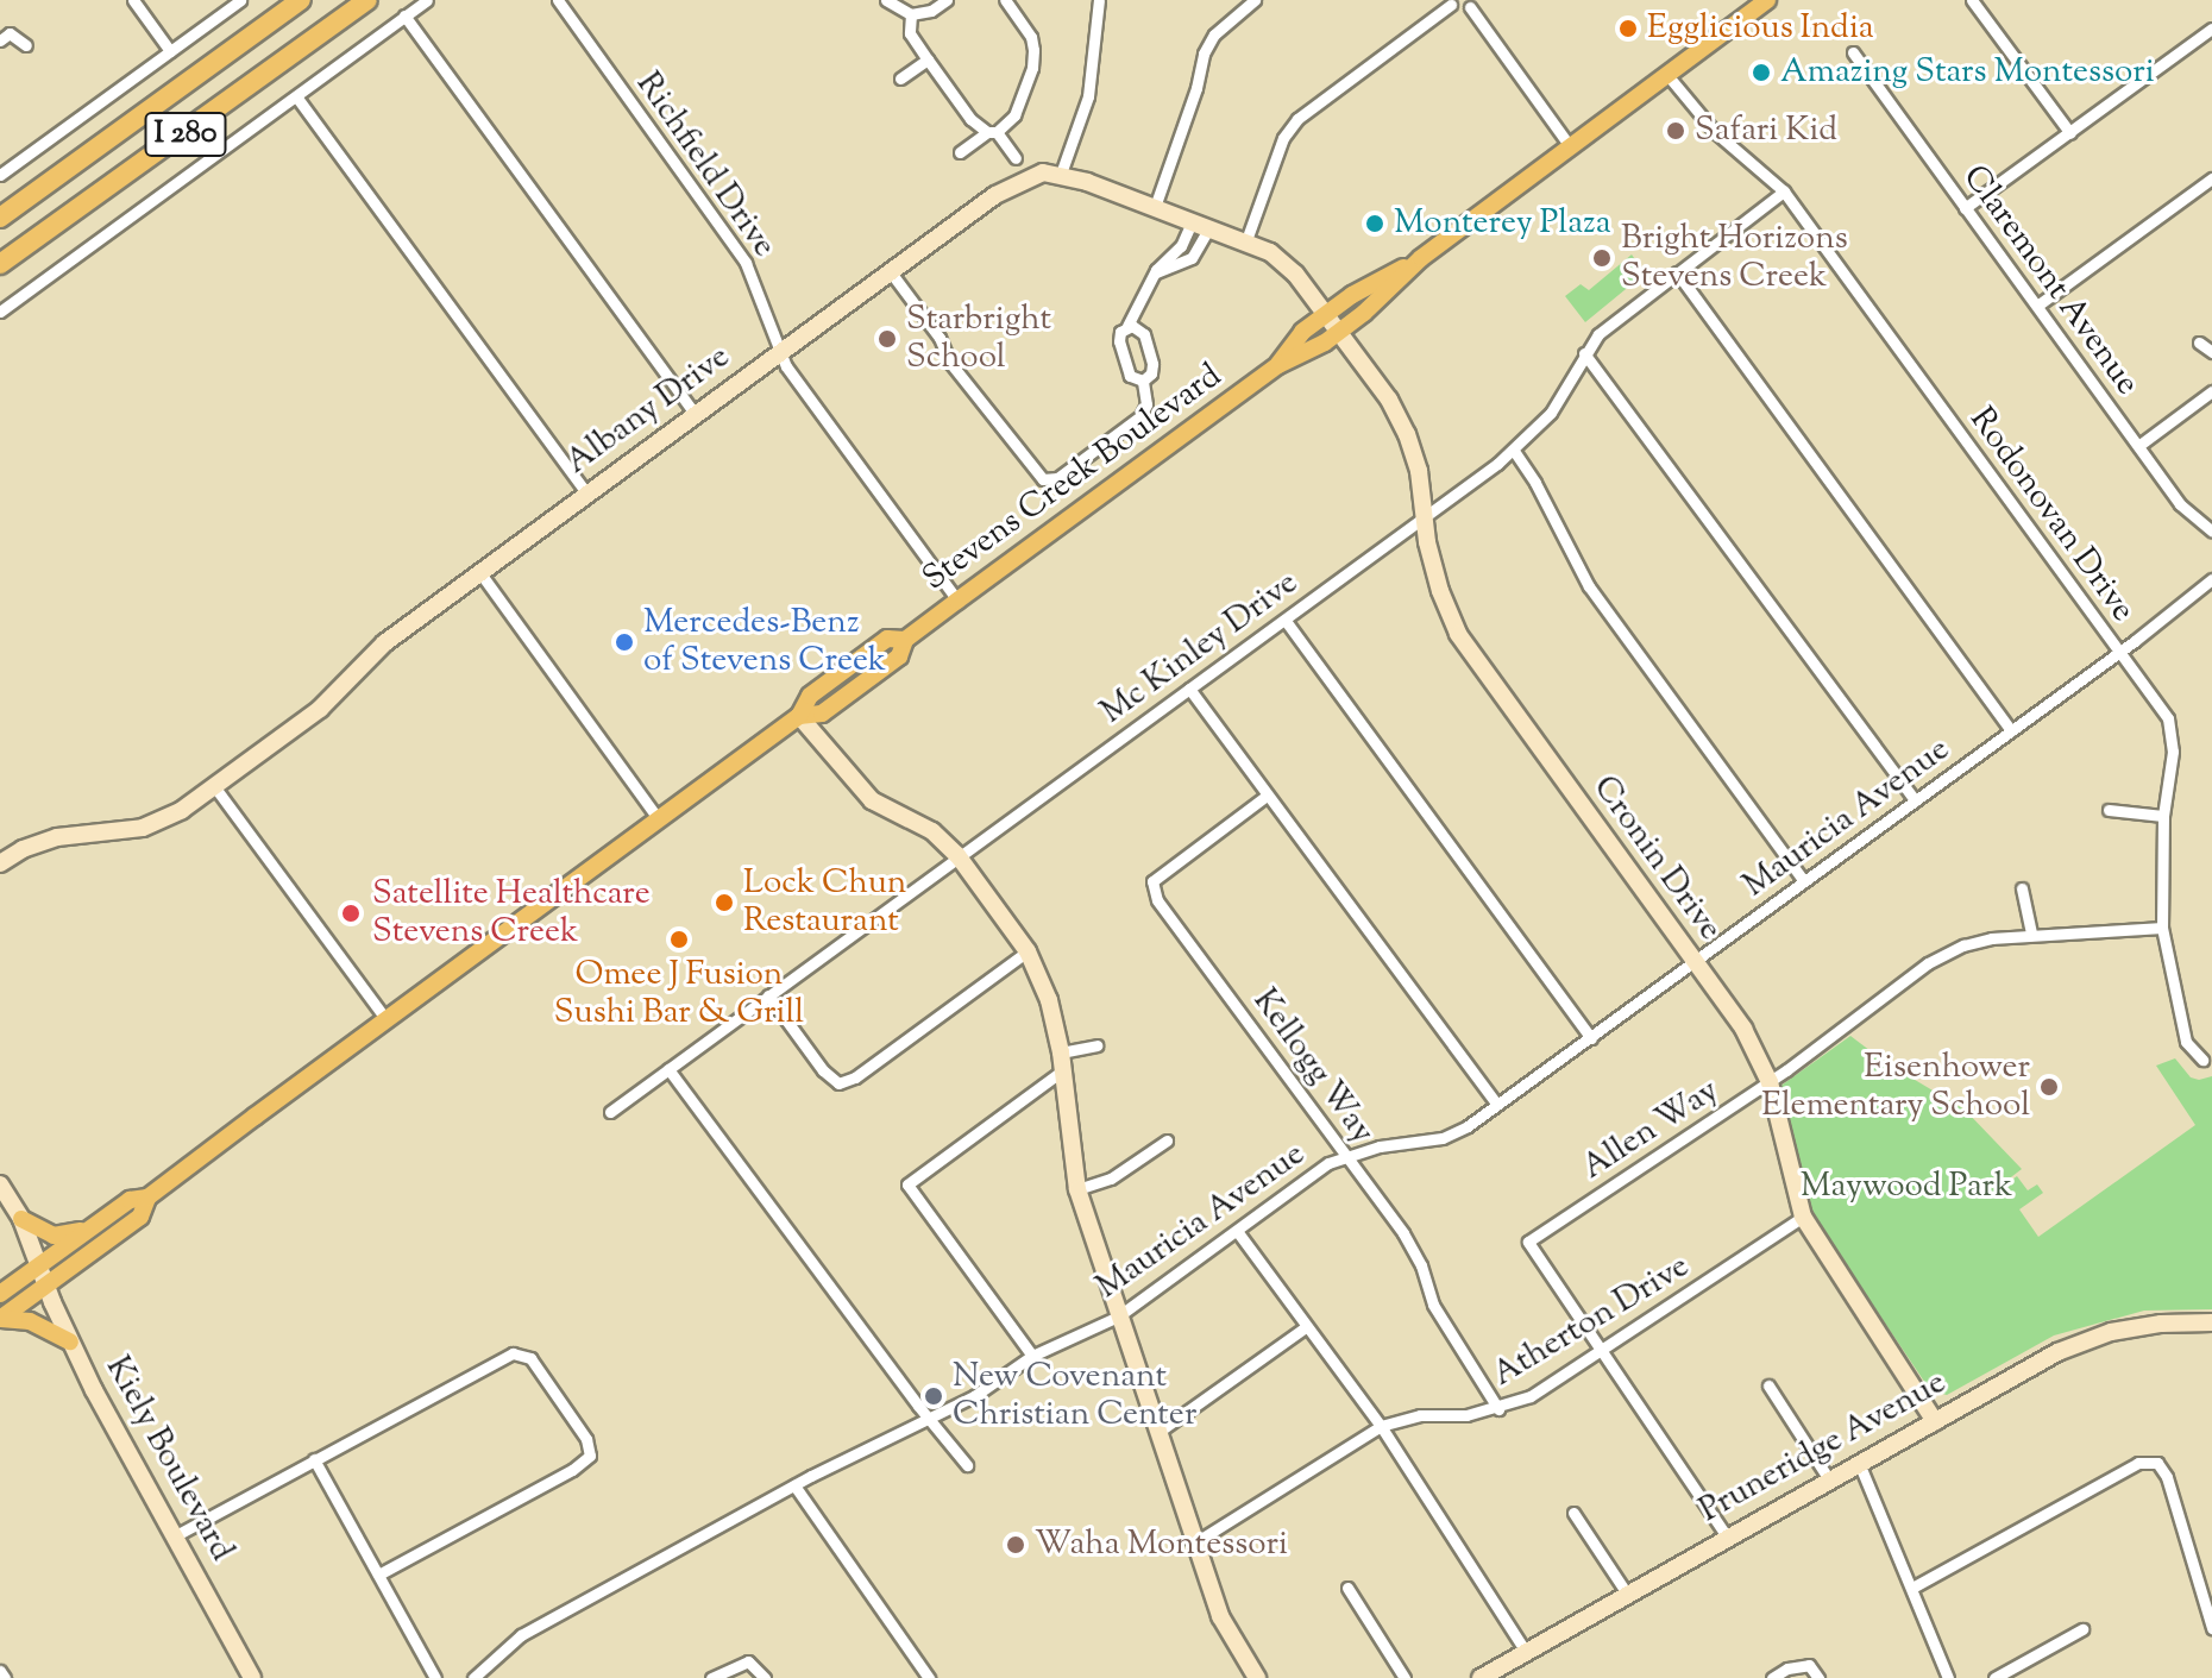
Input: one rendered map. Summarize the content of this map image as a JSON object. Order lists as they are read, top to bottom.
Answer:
{
  "streets": {
    "highway": ["I 280"],
    "main road": ["Stevens Creek Boulevard"],
    "street": [
      "Richfield Drive",
      "Claremont Avenue",
      "Albany Drive",
      "Rodonovan Drive",
      "Mc Kinley Drive",
      "Mauricia Avenue",
      "Cronin Drive",
      "Kellogg Way",
      "Allen Way",
      "Atherton Drive",
      "Pruneridge Avenue",
      "Kiely Boulevard"
    ]
  },
  "crossings": [
    ["Richfield Drive", "Albany Drive"],
    ["Richfield Drive", "Stevens Creek Boulevard"],
    ["Stevens Creek Boulevard", "Rodonovan Drive"],
    ["Stevens Creek Boulevard", "Cronin Drive"],
    ["Stevens Creek Boulevard", "Kiely Boulevard"],
    ["Rodonovan Drive", "Mc Kinley Drive"],
    ["Rodonovan Drive", "Mauricia Avenue"],
    ["Rodonovan Drive", "Allen Way"],
    ["Mc Kinley Drive", "Cronin Drive"],
    ["Mauricia Avenue", "Cronin Drive"],
    ["Mauricia Avenue", "Kellogg Way"],
    ["Cronin Drive", "Allen Way"],
    ["Cronin Drive", "Atherton Drive"],
    ["Cronin Drive", "Pruneridge Avenue"],
    ["Kellogg Way", "Atherton Drive"],
    ["Allen Way", "Atherton Drive"]
  ],
  "parks": ["Maywood Park"],
  "places": [
    "Egglicious India",
    "Amazing Stars Montessori",
    "Safari Kid",
    "Monterey Plaza",
    "Bright Horizons Stevens Creek",
    "Starbright School",
    "Mercedes-Benz of Stevens Creek",
    "Lock Chun Restaurant",
    "Satellite Healthcare Stevens Creek",
    "Omee J Fusion Sushi Bar & Grill",
    "Eisenhower Elementary School",
    "New Covenant Christian Center",
    "Waha Montessori"
  ]
}
